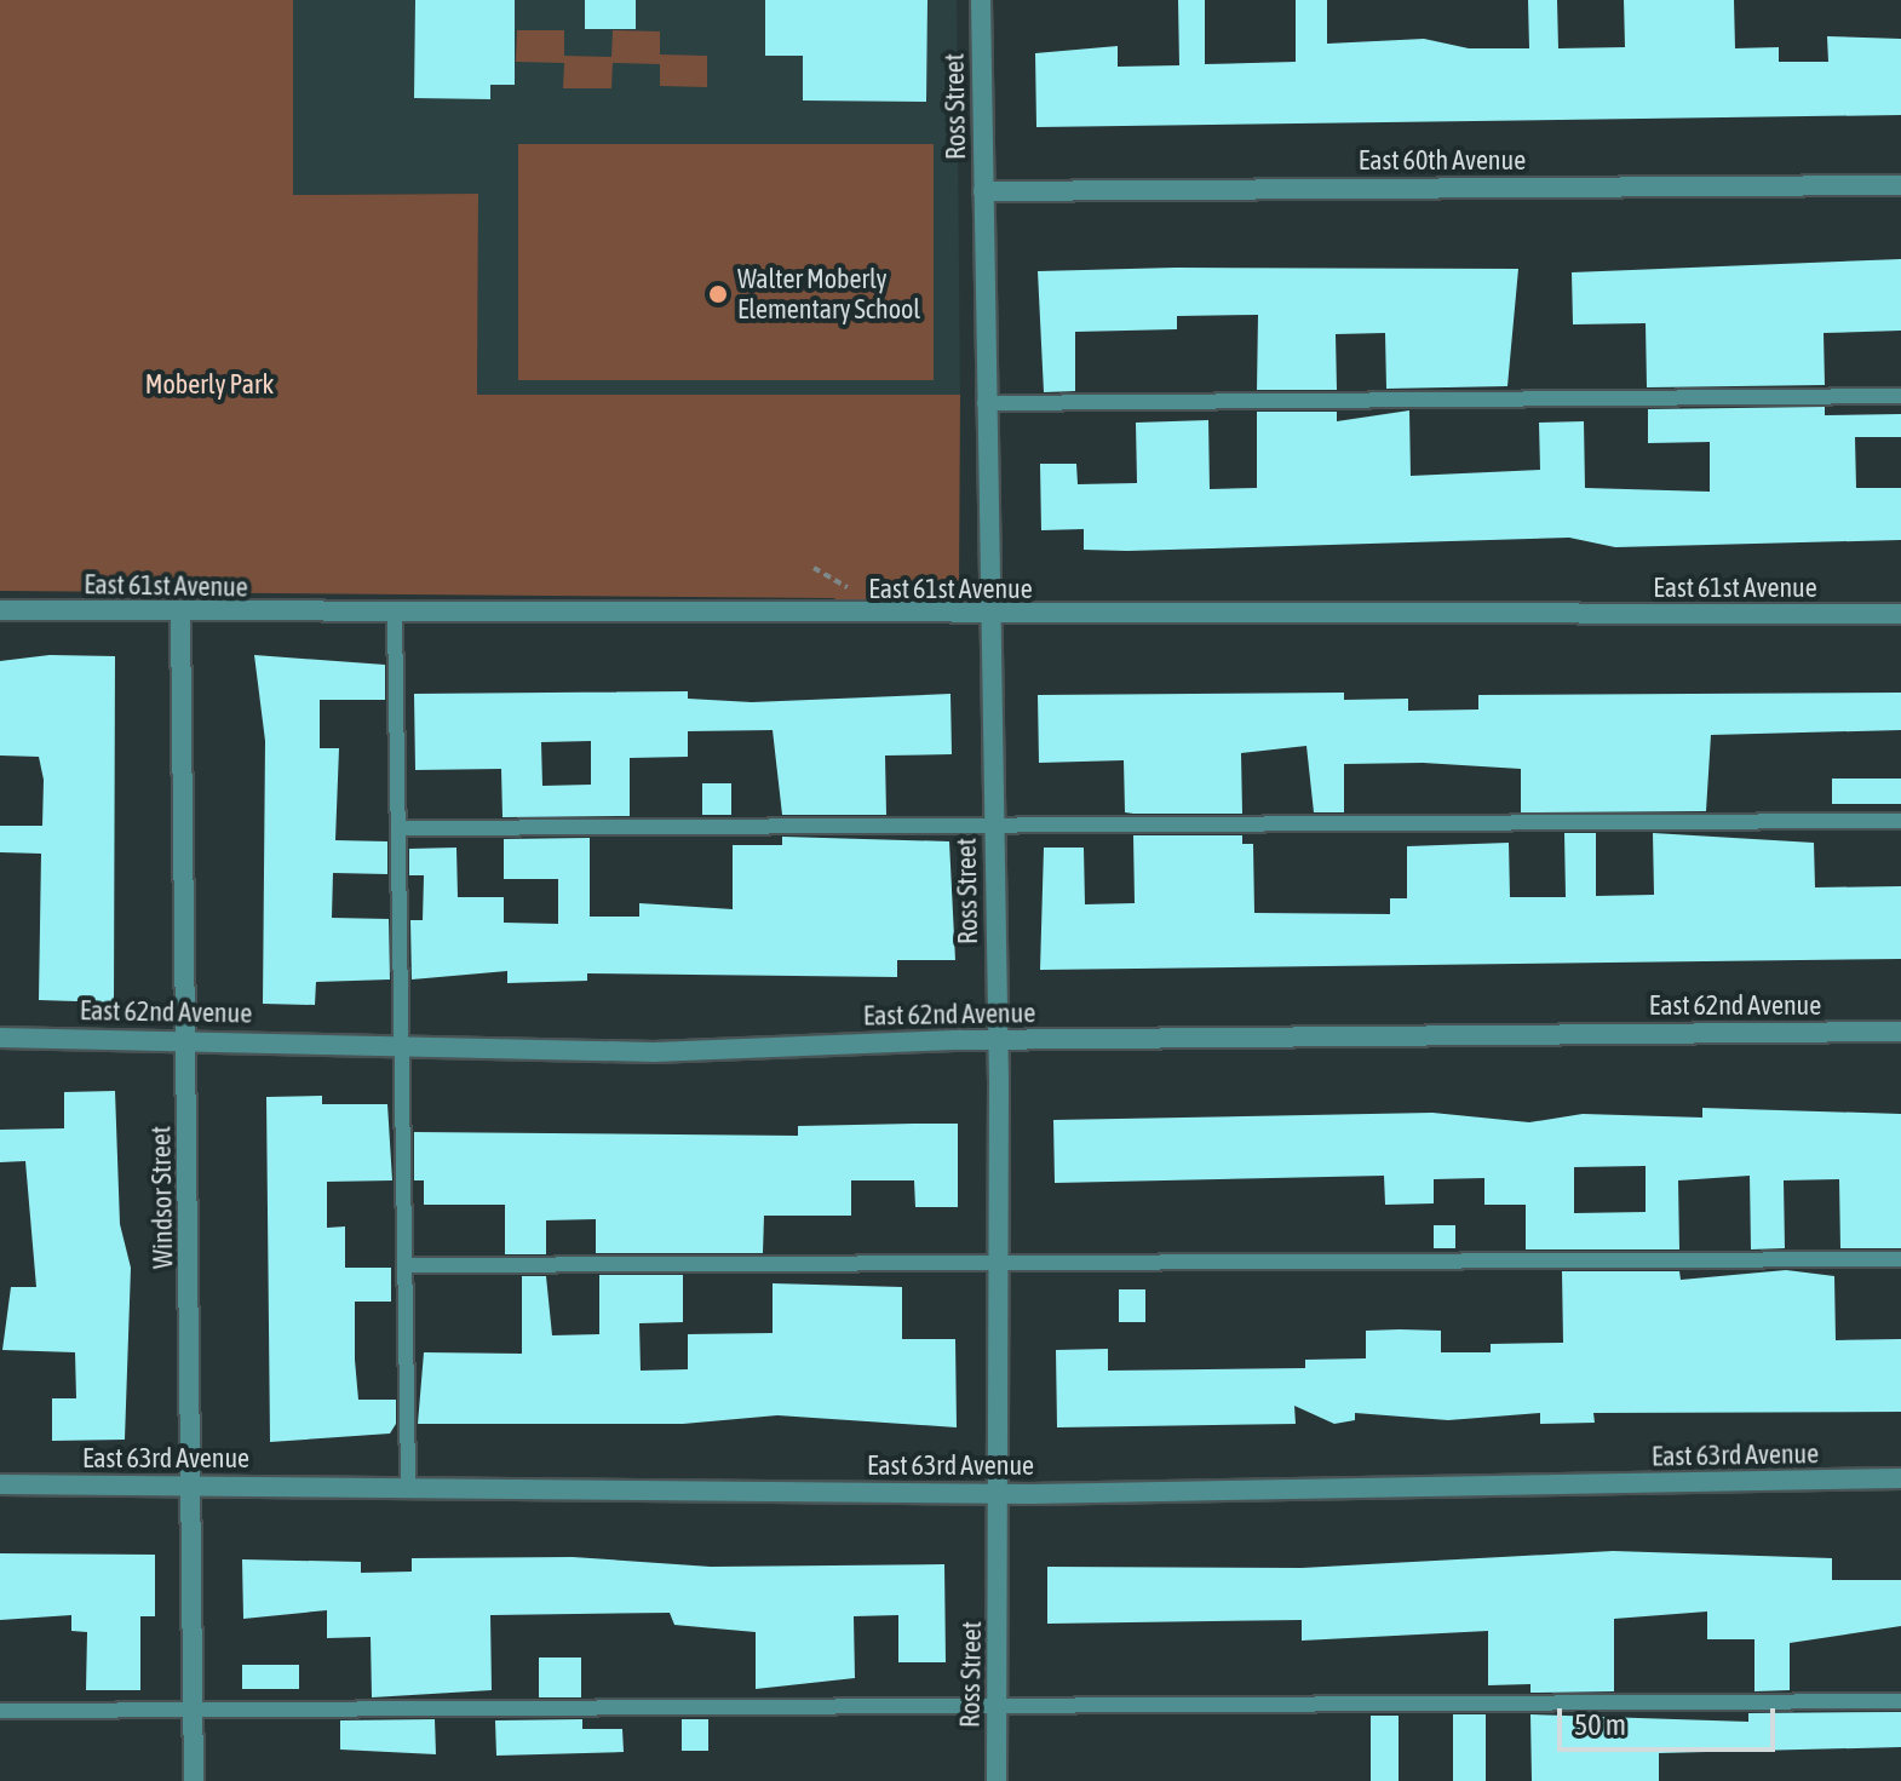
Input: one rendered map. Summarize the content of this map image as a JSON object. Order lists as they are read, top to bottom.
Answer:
{
  "streets": {
    "street": [
      "Ross Street",
      "East 60th Avenue",
      "East 61st Avenue",
      "East 62nd Avenue",
      "Windsor Street",
      "East 63rd Avenue"
    ]
  },
  "crossings": [
    ["Ross Street", "East 60th Avenue"],
    ["Ross Street", "East 61st Avenue"],
    ["Ross Street", "East 62nd Avenue"],
    ["Ross Street", "East 63rd Avenue"],
    ["East 61st Avenue", "Windsor Street"],
    ["East 62nd Avenue", "Windsor Street"],
    ["Windsor Street", "East 63rd Avenue"]
  ],
  "parks": ["Moberly Park"],
  "places": ["Walter Moberly Elementary School"],
  "scale_bar": "50 m"
}
